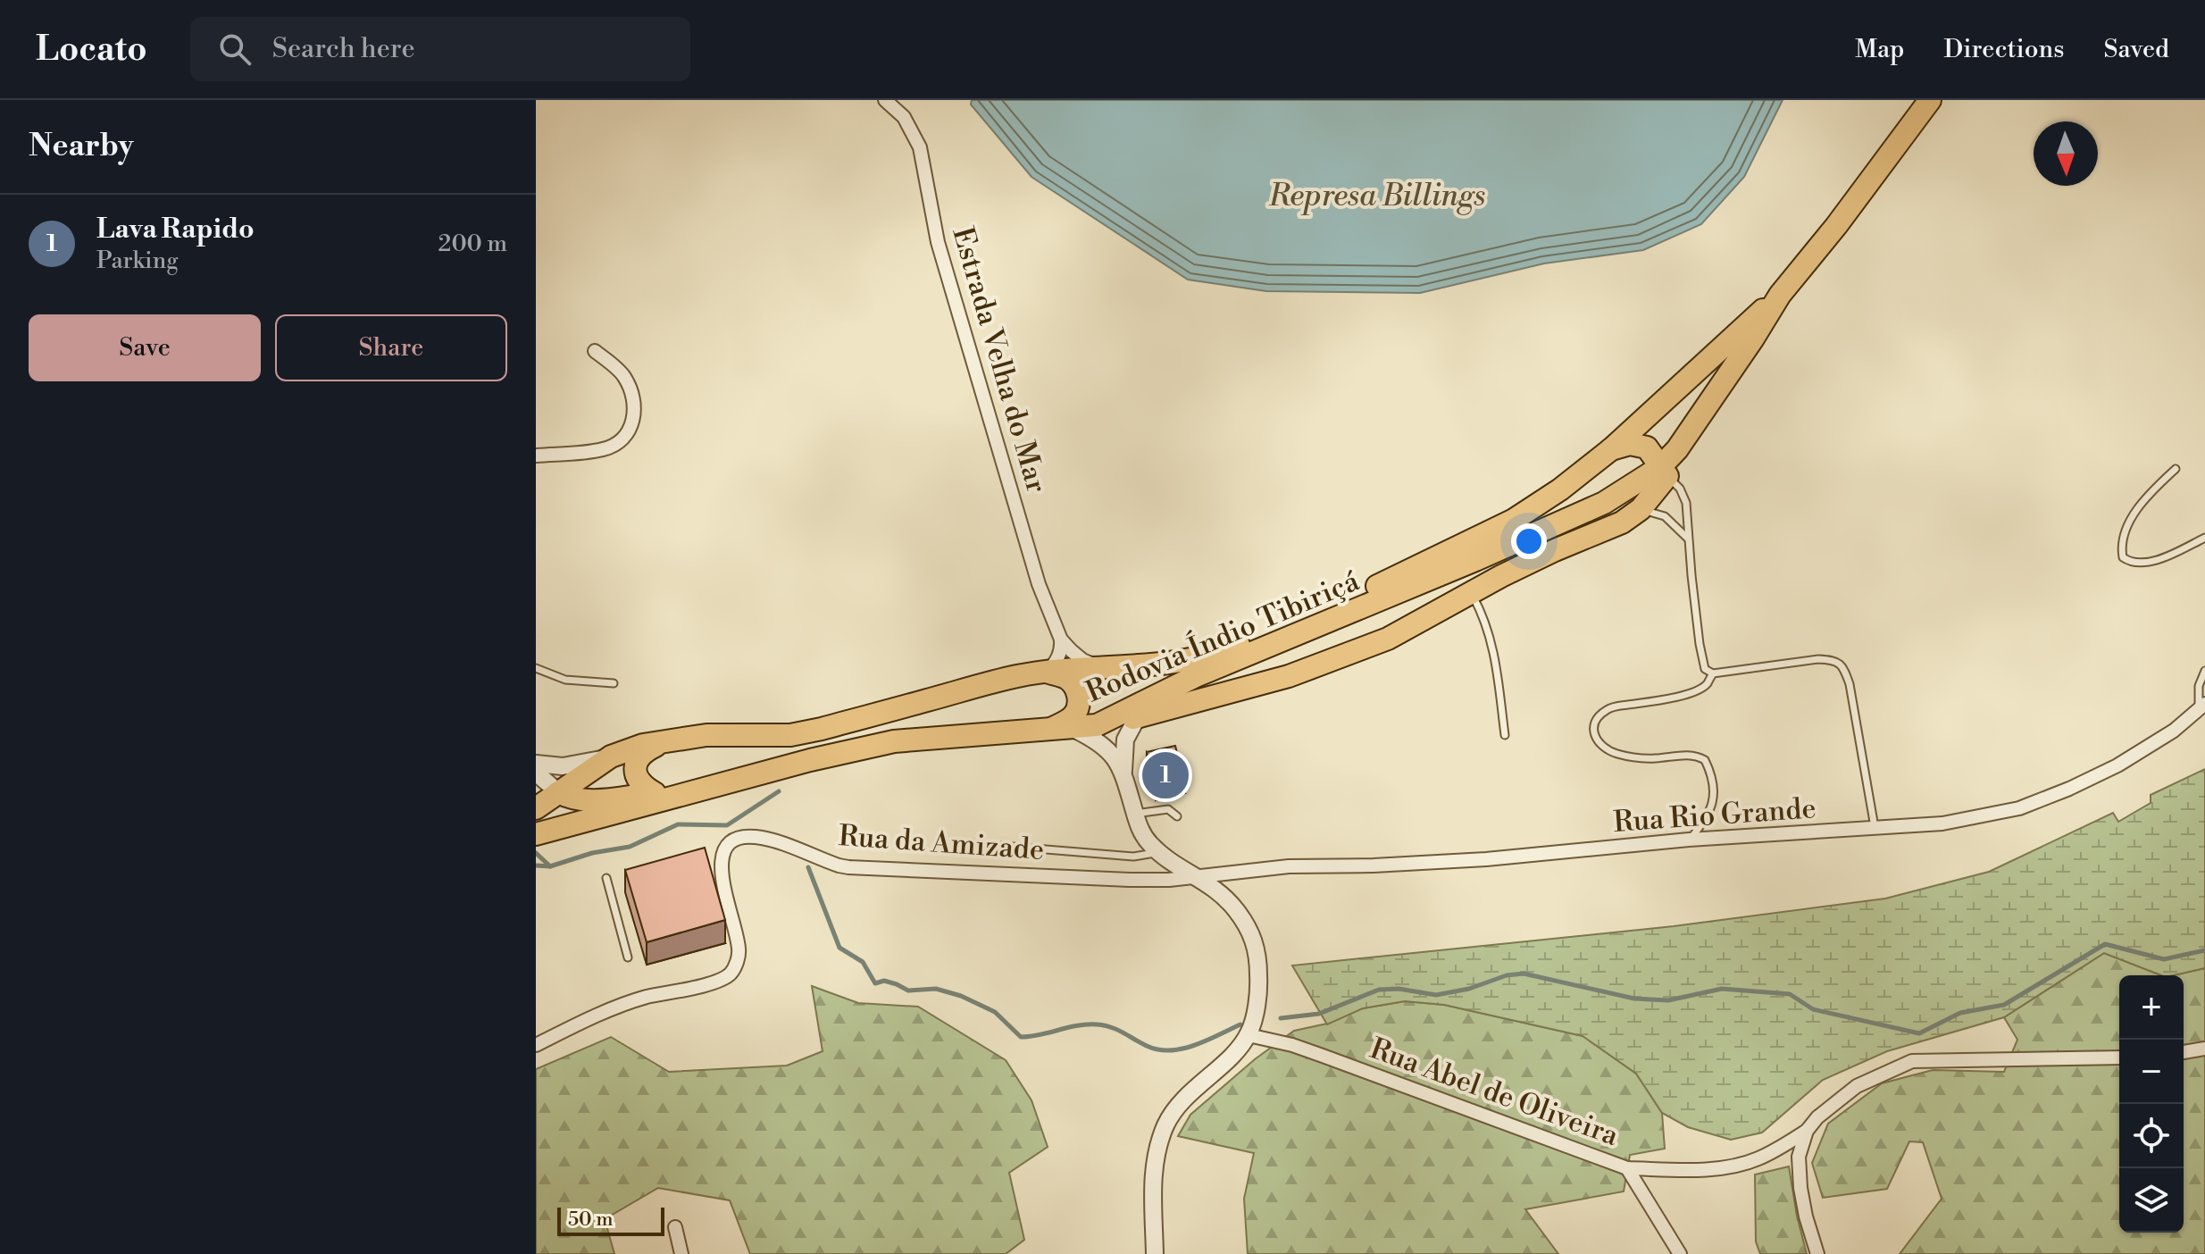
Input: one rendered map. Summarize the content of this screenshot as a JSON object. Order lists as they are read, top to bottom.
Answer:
{
  "streets": {
    "highway": ["Rodovia Índio Tibiriçá"],
    "street": [
      "Estrada Velha do Mar",
      "Rua Rio Grande",
      "Rua da Amizade",
      "Rua Abel de Oliveira"
    ]
  },
  "crossings": [
    ["Rua Rio Grande", "Rua da Amizade"]
  ],
  "water": ["Represa Billings"],
  "scale_bar": "50 m",
  "north": "bottom",
  "page": {
    "header": "Locato",
    "search": "Search here",
    "nav": ["Map", "Directions", "Saved"],
    "heading": "Nearby",
    "list": [
      {
        "mark": "1",
        "name": "Lava Rapido",
        "note": "Parking",
        "value": "200 m"
      }
    ],
    "buttons": ["Save", "Share"],
    "pins": "1",
    "map_buttons": ["+", "−"],
    "scale": "50 m"
  }
}
